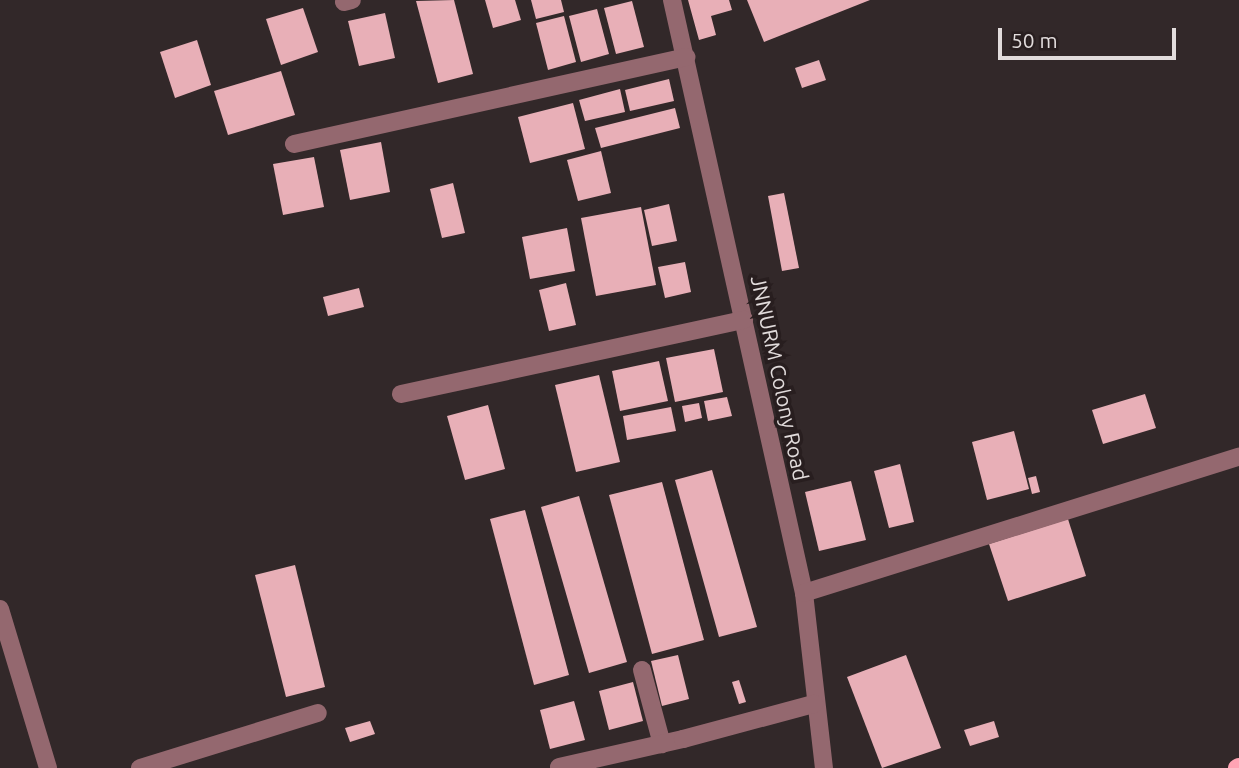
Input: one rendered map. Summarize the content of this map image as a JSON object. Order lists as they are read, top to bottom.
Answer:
{
  "streets": {
    "street": ["JNNURM Colony Road"]
  },
  "scale_bar": "50 m"
}
